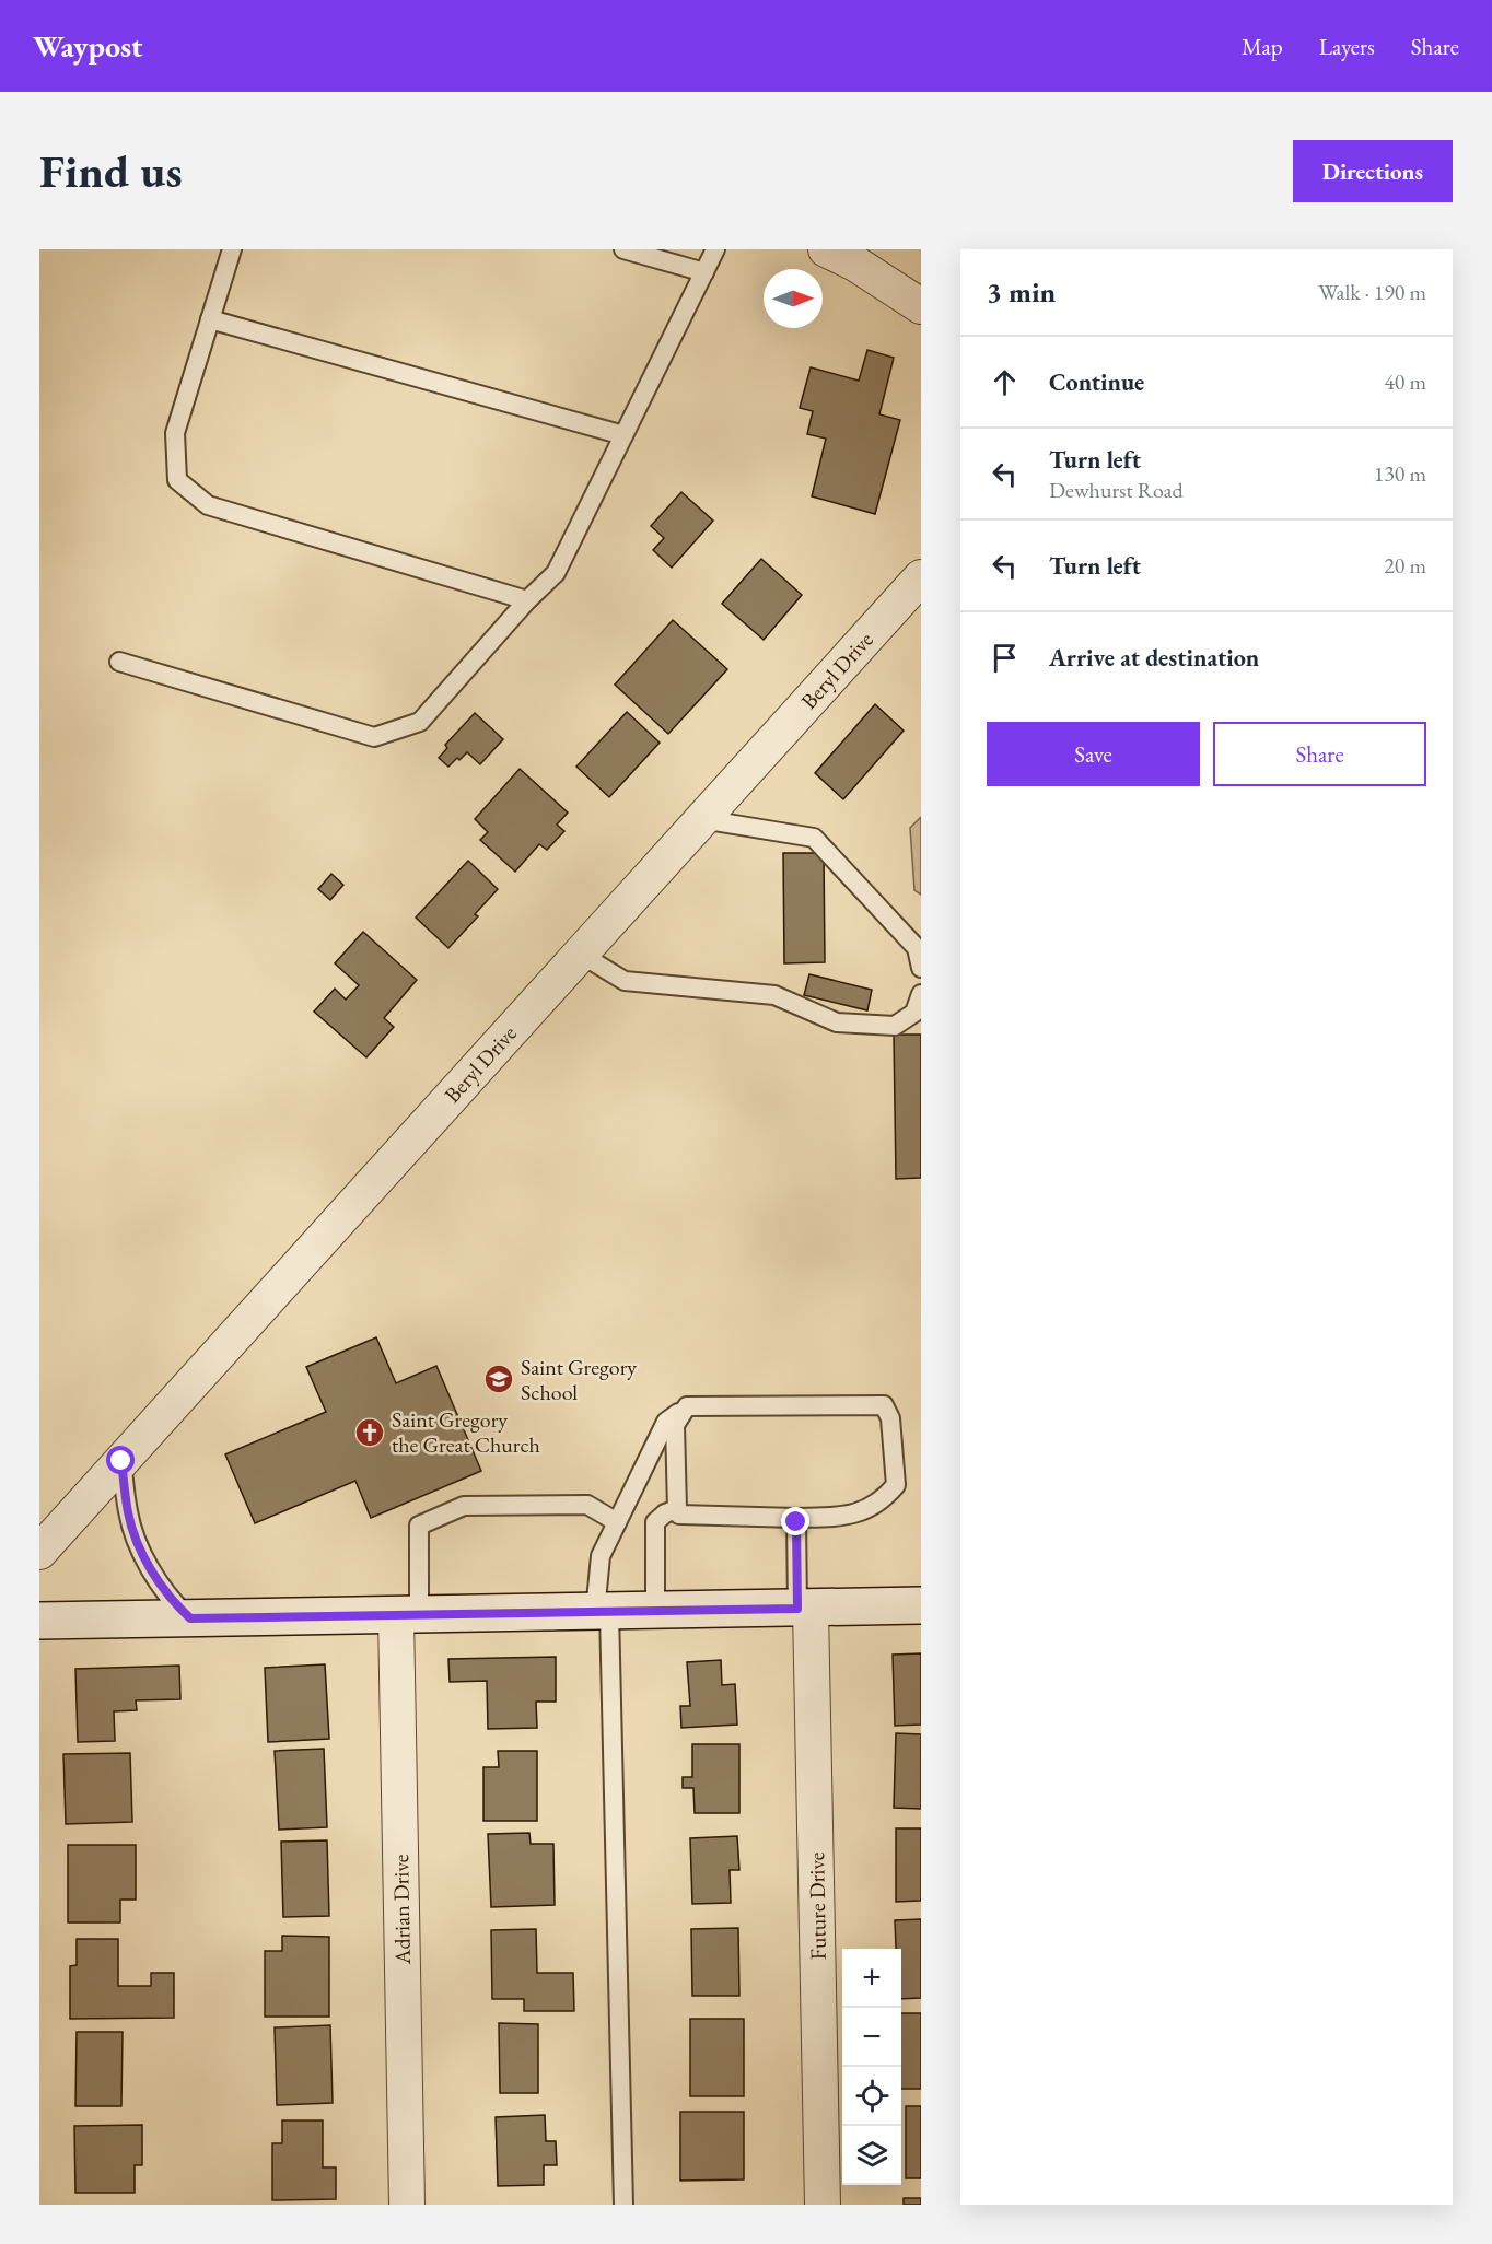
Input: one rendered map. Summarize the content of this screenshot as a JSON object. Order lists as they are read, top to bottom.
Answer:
{
  "streets": {
    "street": ["Beryl Drive", "Future Drive", "Adrian Drive"]
  },
  "places": {
    "school or university": ["Saint Gregory School"],
    "church": ["Saint Gregory the Great Church"]
  },
  "north": "right",
  "page": {
    "header": "Waypost",
    "nav": ["Map", "Layers", "Share"],
    "buttons": [
      "Directions",
      ["Save", "Share"]
    ],
    "title": "Find us",
    "heading": ["3 min", "Walk · 190 m"],
    "list": [
      ["Continue", "40 m"],
      ["Turn left", "Dewhurst Road", "130 m"],
      ["Turn left", "20 m"],
      "Arrive at destination"
    ],
    "map_buttons": ["+", "−"]
  }
}
